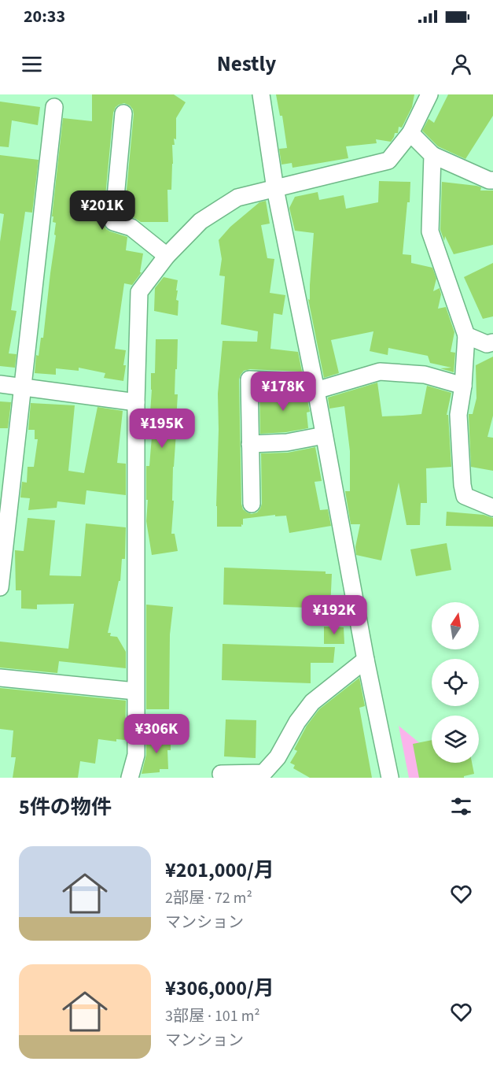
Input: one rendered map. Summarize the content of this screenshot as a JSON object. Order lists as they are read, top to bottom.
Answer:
{
  "north": "top",
  "page": {
    "status": "20:33",
    "header": "Nestly",
    "price": [
      "¥201K",
      "¥178K",
      "¥195K",
      "¥192K",
      "¥306K"
    ],
    "heading": "5件の物件",
    "list": [
      {
        "name": "¥201,000/月",
        "note": "2部屋 · 72 m² · マンション"
      },
      {
        "name": "¥306,000/月",
        "note": "3部屋 · 101 m² · マンション"
      }
    ]
  }
}
